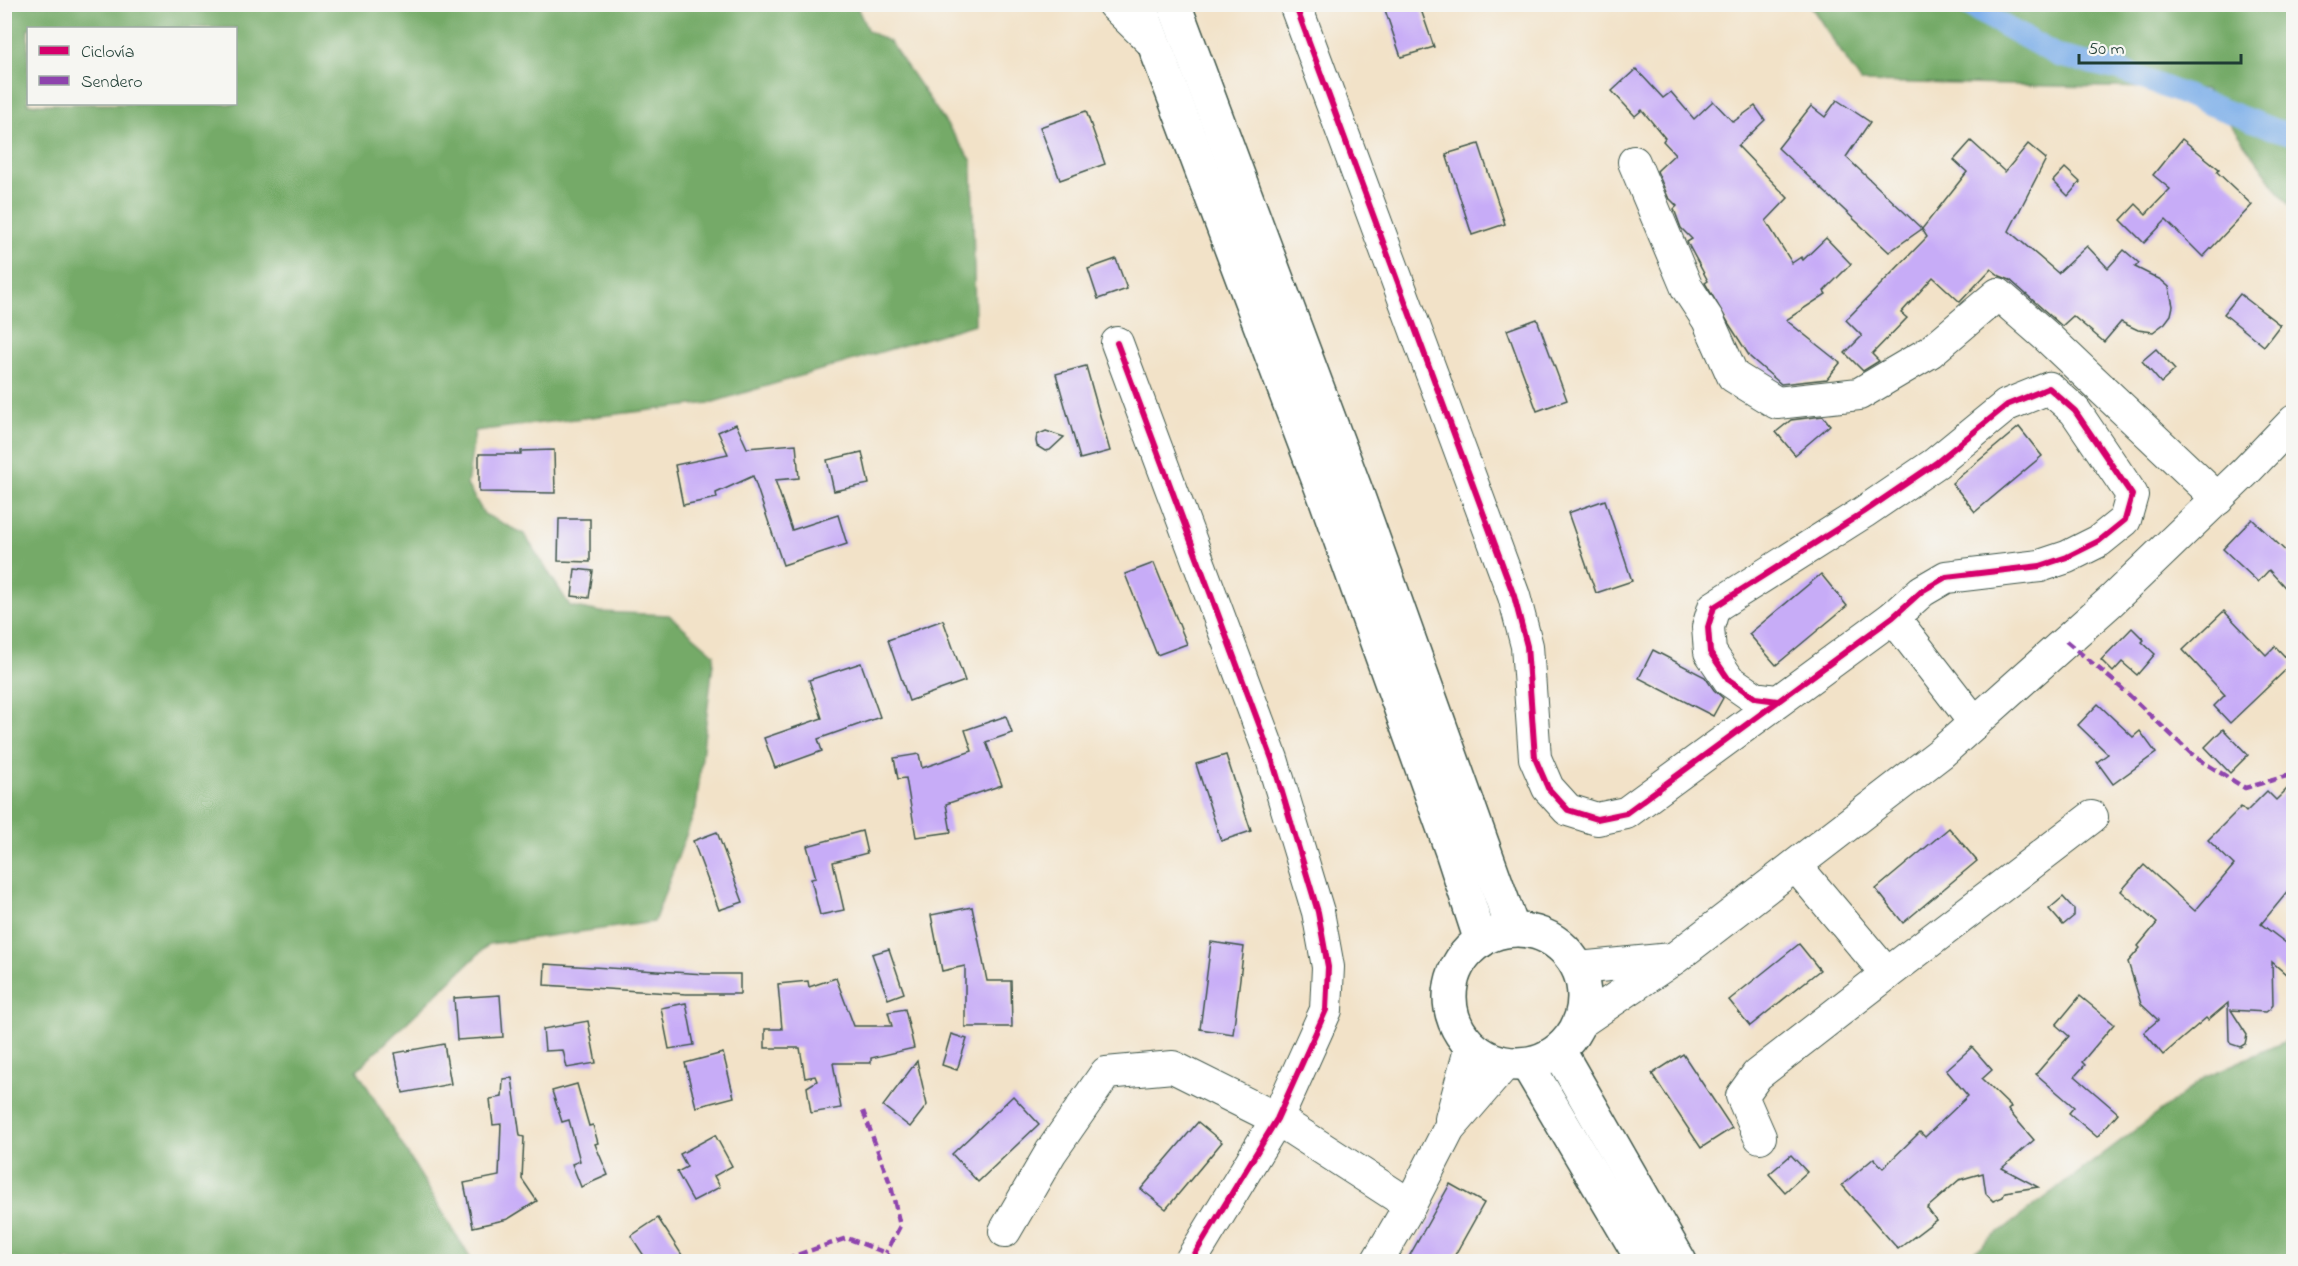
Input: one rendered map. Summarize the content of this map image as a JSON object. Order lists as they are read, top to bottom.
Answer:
{
  "legend": ["Ciclovía", "Sendero"],
  "scale_bar": "50 m"
}
